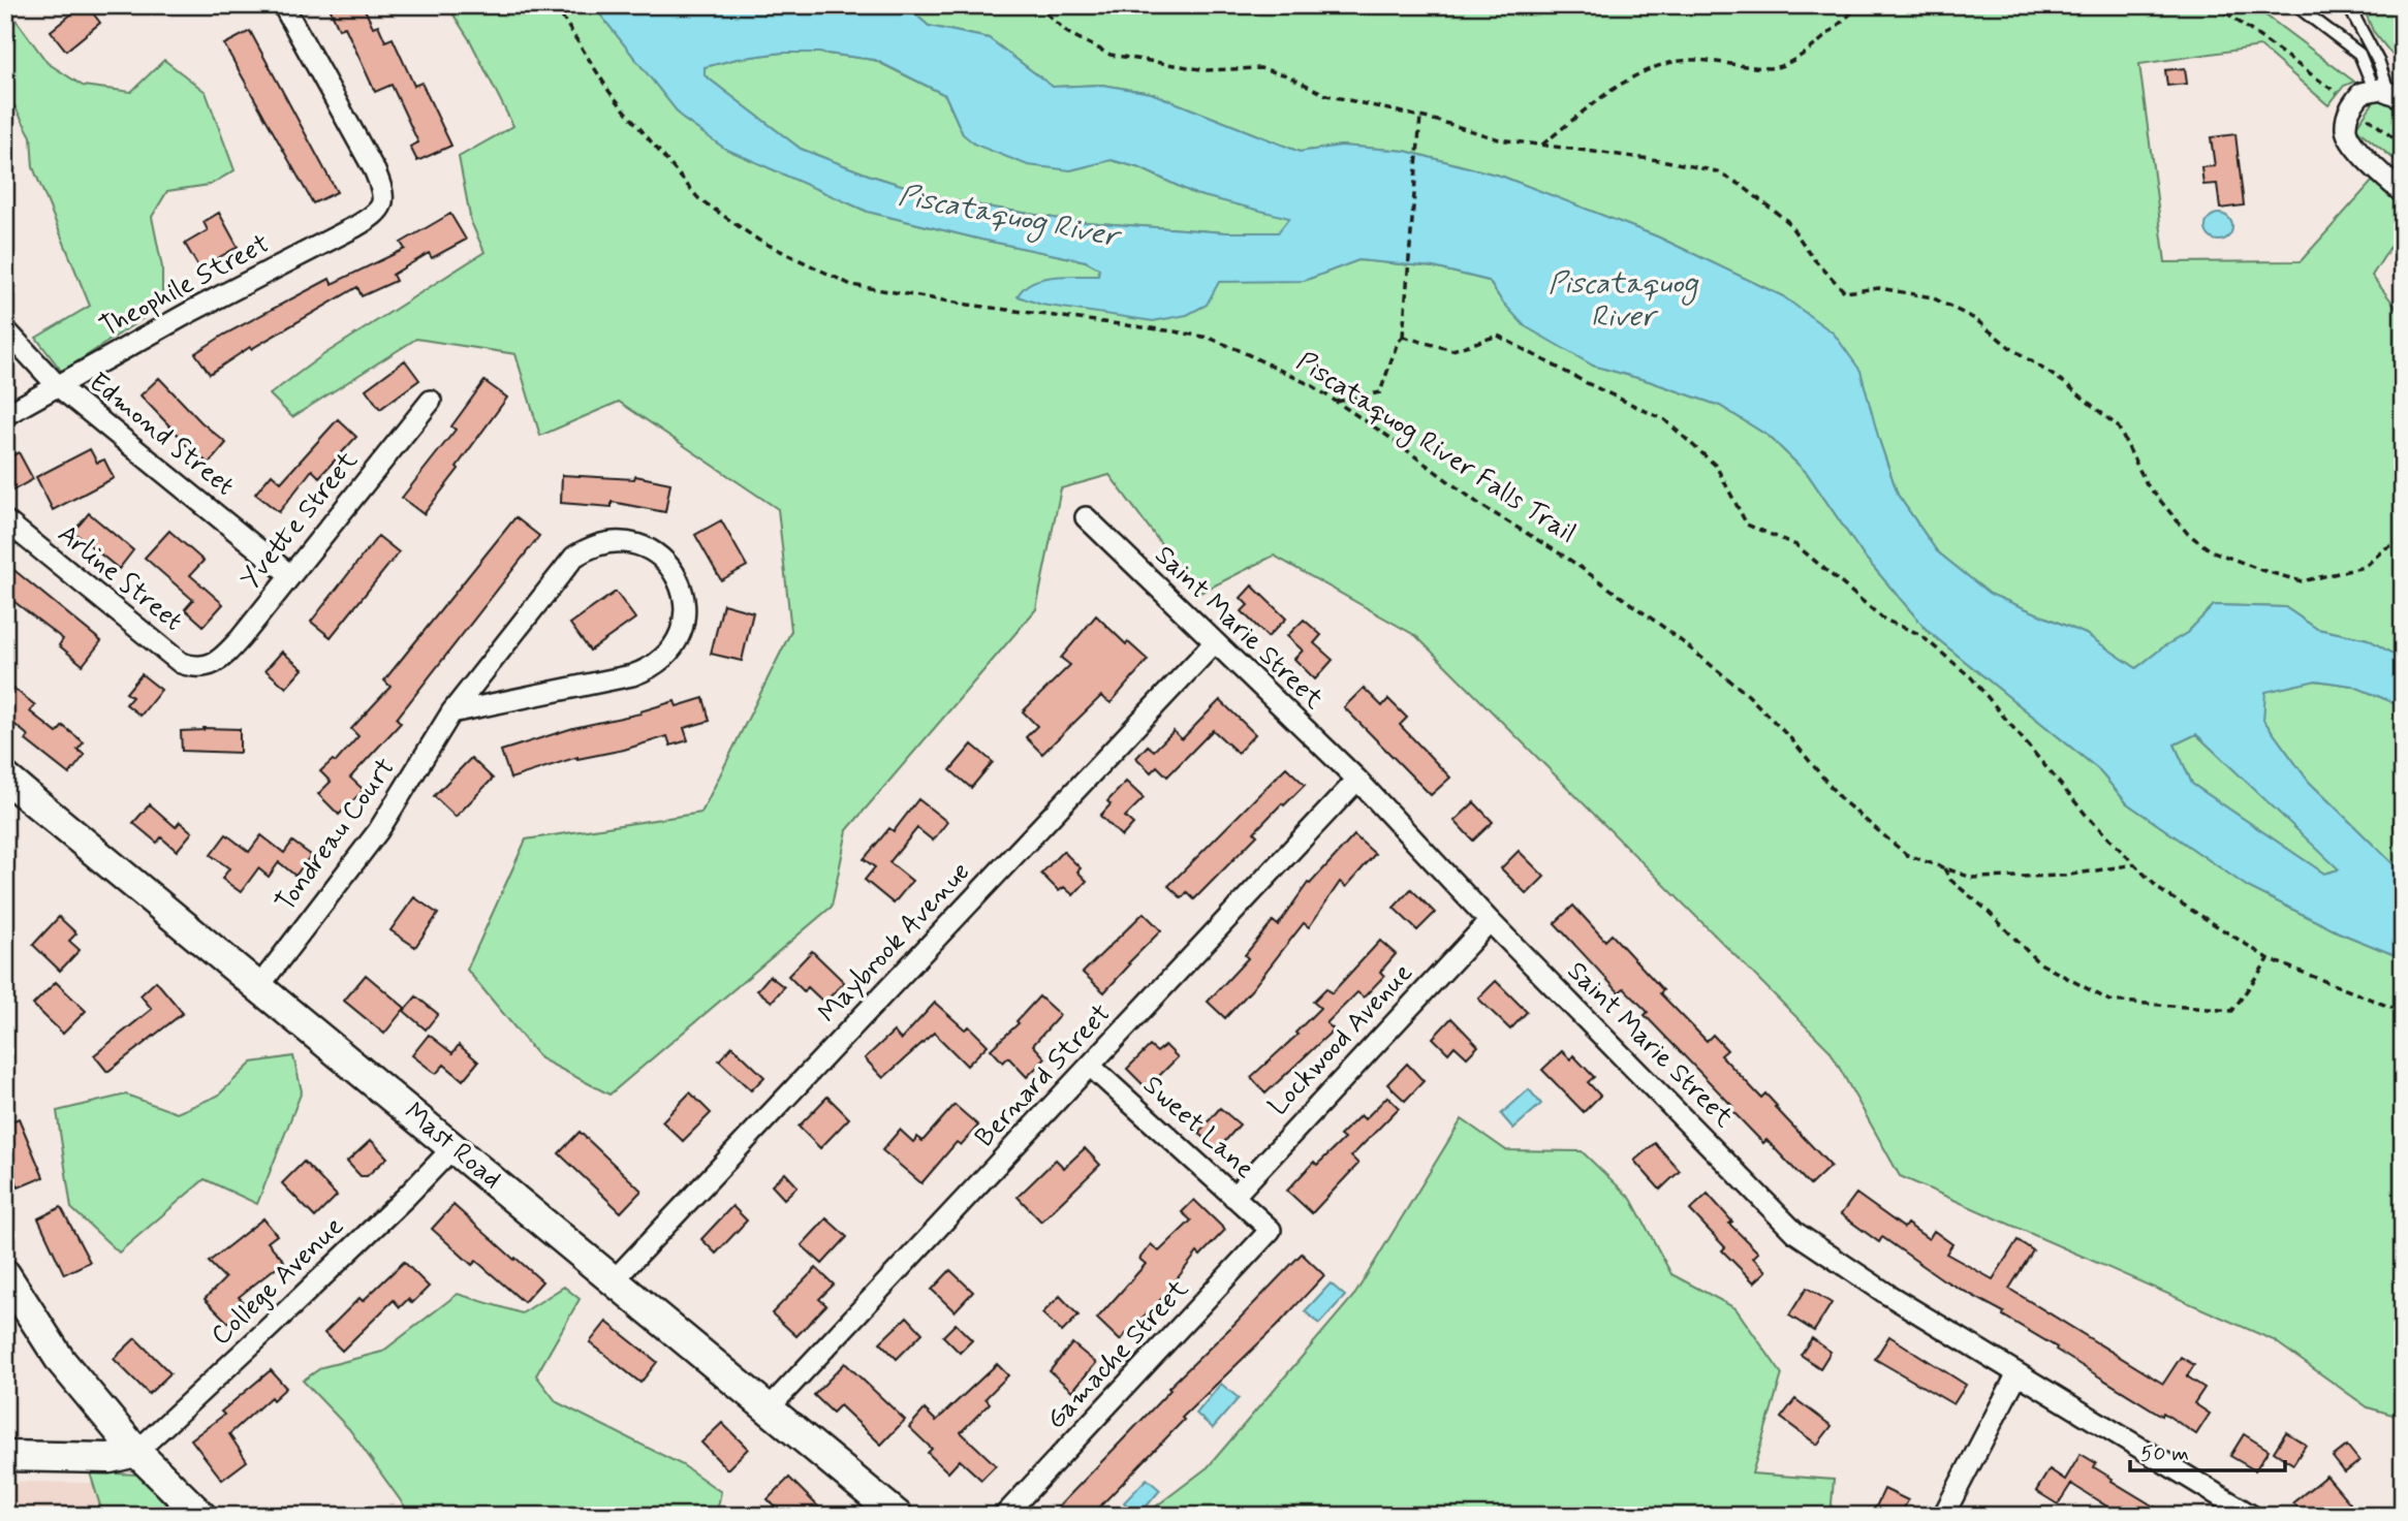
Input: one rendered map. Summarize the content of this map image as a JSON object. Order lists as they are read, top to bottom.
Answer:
{
  "streets": {
    "main road": ["Mast Road"],
    "street": [
      "Theophile Street",
      "Edmond Street",
      "Yvette Street",
      "Arline Street",
      "Saint Marie Street",
      "Tondreau Court",
      "Maybrook Avenue",
      "Lockwood Avenue",
      "Bernard Street",
      "Sweet Lane",
      "College Avenue",
      "Gamache Street"
    ],
    "path": ["Piscataquog River Falls Trail"]
  },
  "crossings": [
    ["Theophile Street", "Edmond Street"],
    ["Edmond Street", "Yvette Street"],
    ["Yvette Street", "Arline Street"],
    ["Saint Marie Street", "Maybrook Avenue"],
    ["Saint Marie Street", "Lockwood Avenue"],
    ["Saint Marie Street", "Bernard Street"],
    ["Tondreau Court", "Mast Road"],
    ["Maybrook Avenue", "Mast Road"],
    ["Lockwood Avenue", "Sweet Lane"],
    ["Bernard Street", "Sweet Lane"],
    ["Bernard Street", "Mast Road"],
    ["Sweet Lane", "Gamache Street"],
    ["Mast Road", "College Avenue"]
  ],
  "water": ["Piscataquog River"],
  "scale_bar": "50 m"
}
